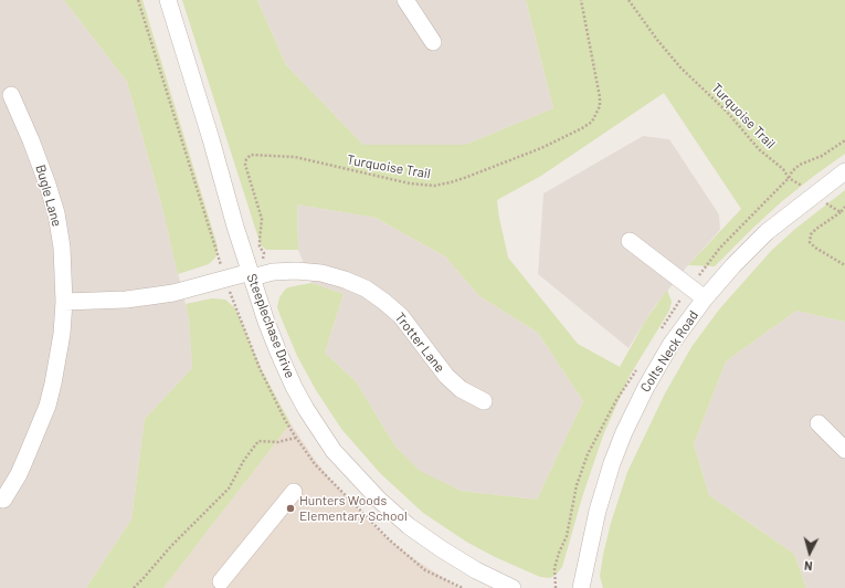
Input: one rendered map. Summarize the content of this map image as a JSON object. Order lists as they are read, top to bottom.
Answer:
{
  "streets": {
    "street": [
      "Bugle Lane",
      "Steeplechase Drive",
      "Trotter Lane",
      "Colts Neck Road"
    ],
    "path": ["Turquoise Trail"]
  },
  "crossings": [
    ["Turquoise Trail", "Steeplechase Drive"],
    ["Turquoise Trail", "Trotter Lane"],
    ["Turquoise Trail", "Colts Neck Road"],
    ["Steeplechase Drive", "Trotter Lane"]
  ],
  "places": ["Hunters Woods Elementary School"],
  "north": "bottom"
}
